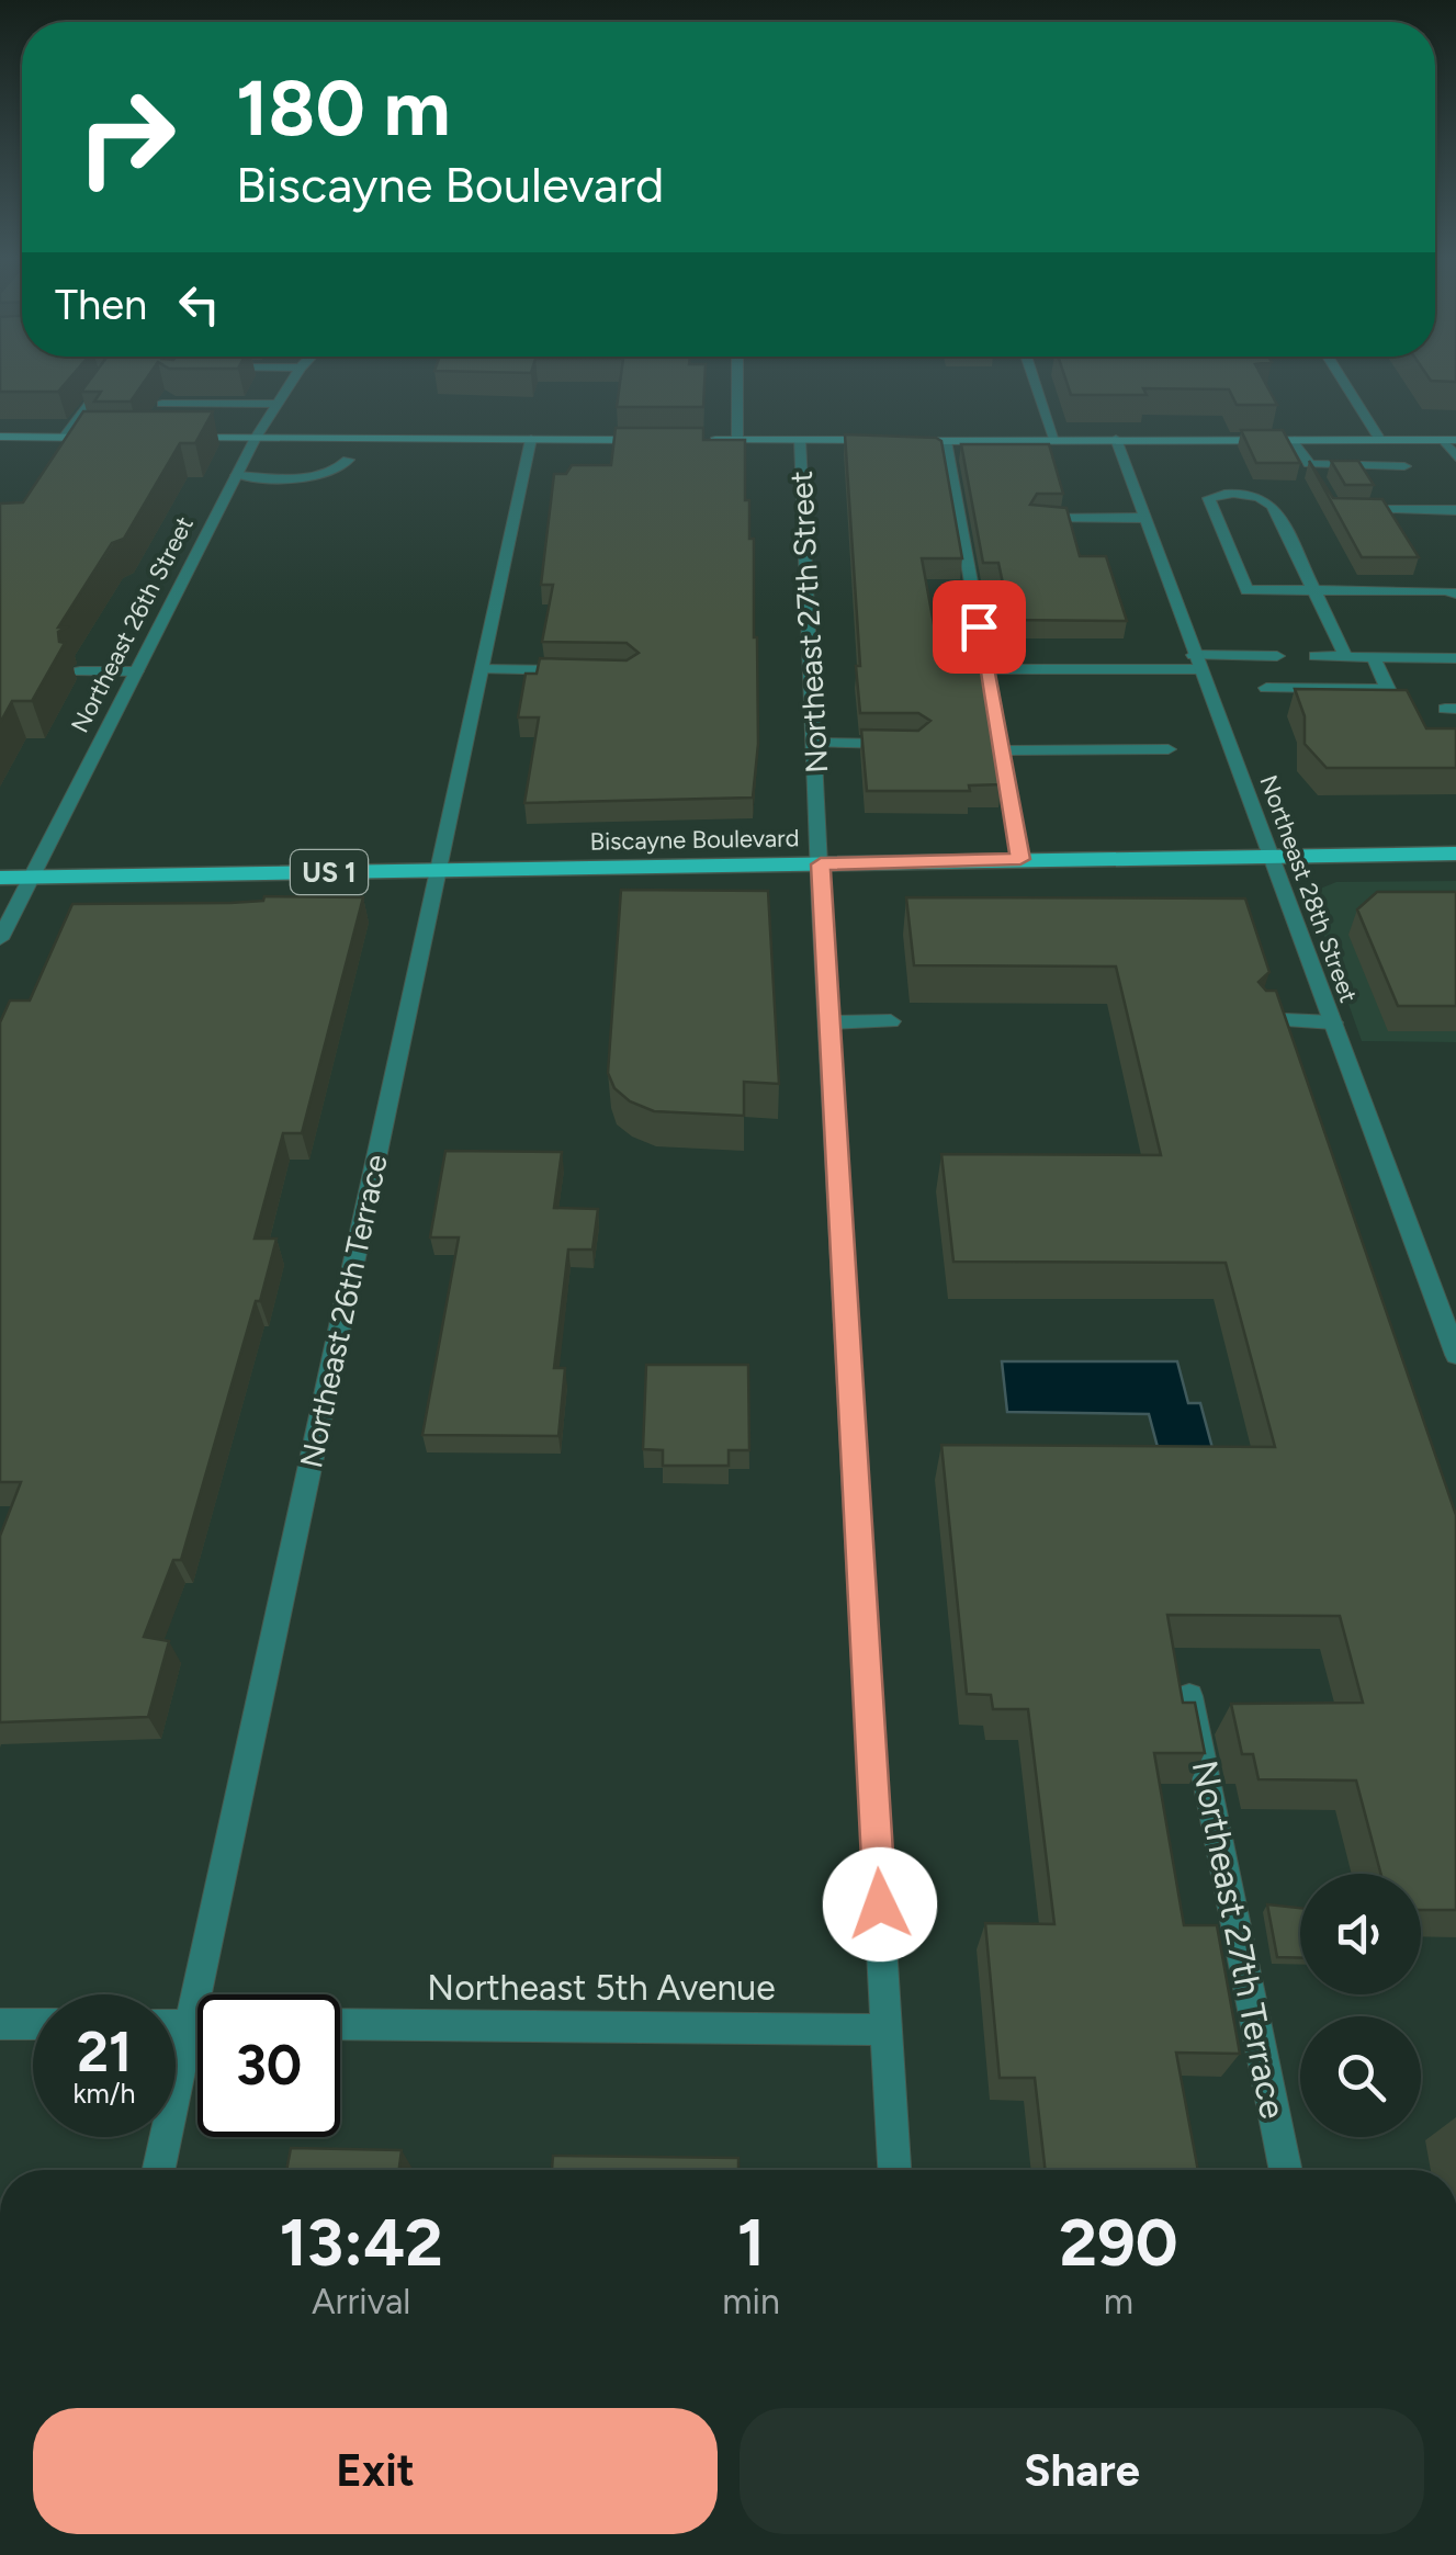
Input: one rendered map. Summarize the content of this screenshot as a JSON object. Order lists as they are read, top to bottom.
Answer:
{
  "streets": {
    "main road": ["Biscayne Boulevard", "US 1"],
    "street": [
      "Northeast 27th Street",
      "Northeast 26th Street",
      "Northeast 28th Street",
      "Northeast 26th Terrace",
      "Northeast 27th Terrace",
      "Northeast 5th Avenue"
    ]
  },
  "crossings": [
    ["Northeast 27th Street", "Biscayne Boulevard"],
    ["Northeast 27th Street", "Northeast 5th Avenue"],
    ["Northeast 26th Street", "Biscayne Boulevard"],
    ["Biscayne Boulevard", "Northeast 28th Street"],
    ["Biscayne Boulevard", "Northeast 26th Terrace"]
  ],
  "page": {
    "turn": ["180 m", "Biscayne Boulevard"],
    "then": "Then",
    "speed": "21 km/h",
    "limit": "30",
    "eta": [
      "13:42",
      "Arrival",
      "1",
      "min",
      "290",
      "m"
    ],
    "buttons": ["Exit", "Share"]
  }
}
